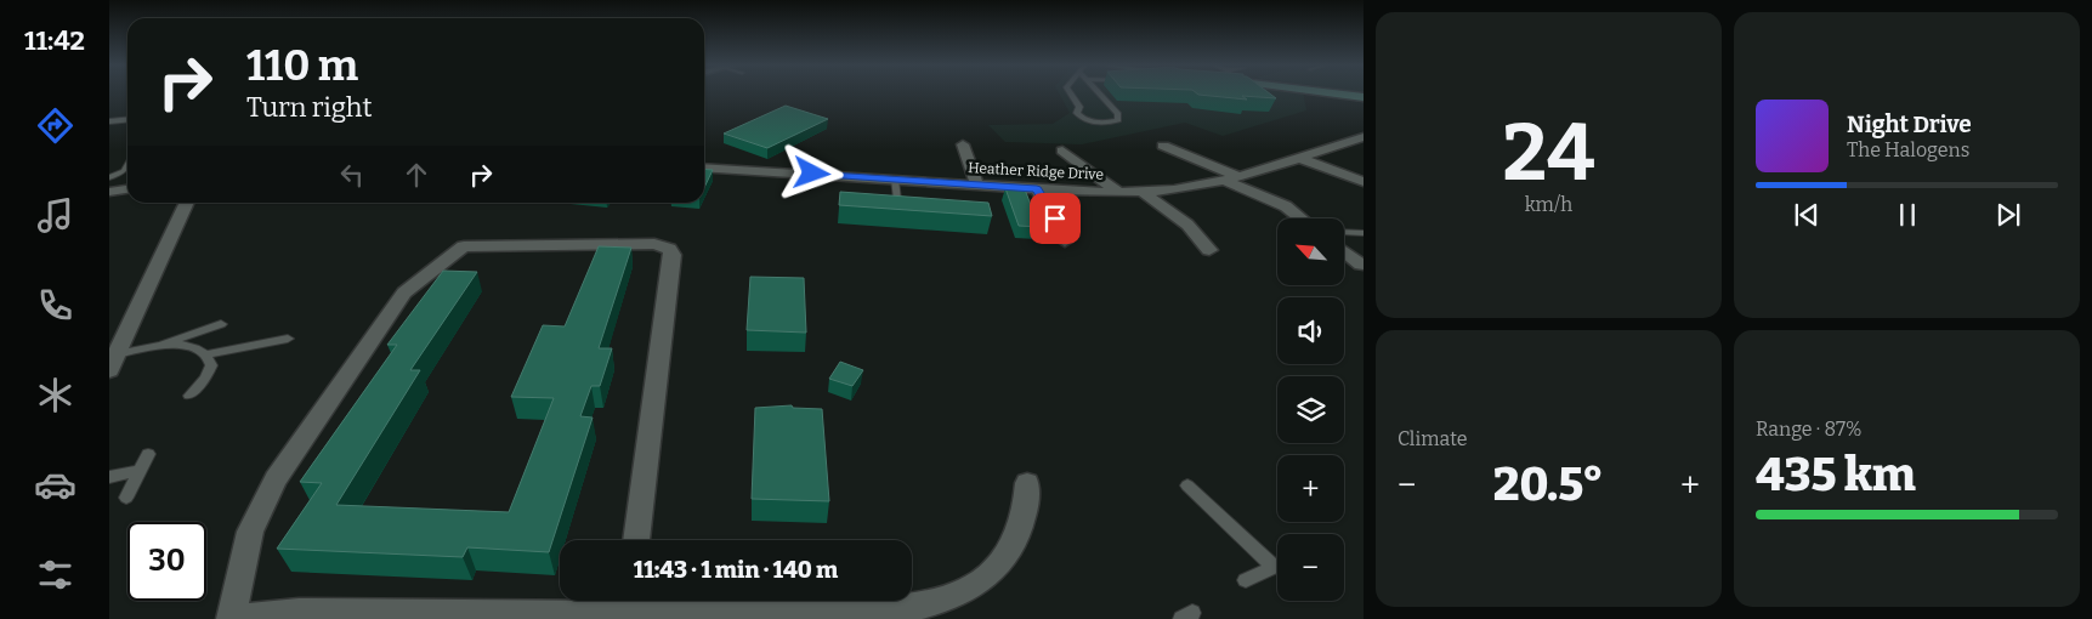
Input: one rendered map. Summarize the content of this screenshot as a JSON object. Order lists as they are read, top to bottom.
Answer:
{
  "streets": {
    "street": ["Heather Ridge Drive"]
  },
  "north": "top left",
  "page": {
    "tabs": "11:42",
    "tile": [
      ["24", "km/h"],
      "Climate",
      ["Range · 87%", "435 km"]
    ],
    "turn": ["110 m", "Turn right"],
    "song": ["Night Drive", "The Halogens"],
    "map_buttons": ["+", "−"],
    "heat": ["−", "20.5°", "+"],
    "limit": "30",
    "trip": "11:43 · 1 min · 140 m"
  }
}
